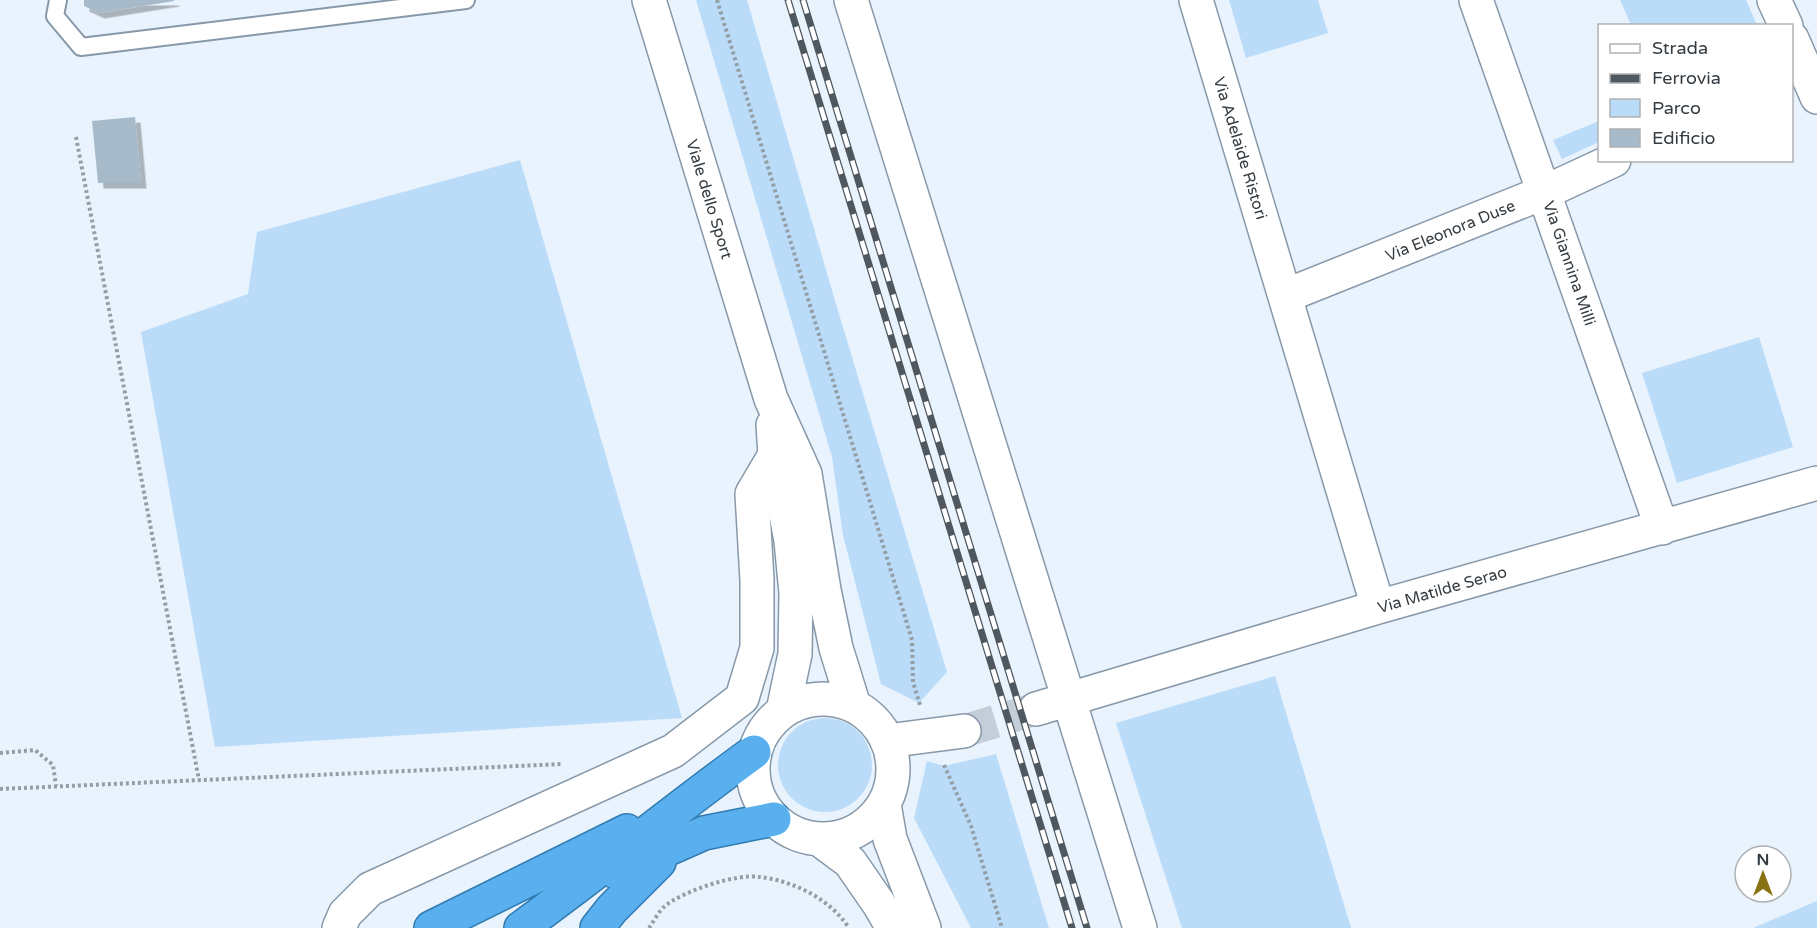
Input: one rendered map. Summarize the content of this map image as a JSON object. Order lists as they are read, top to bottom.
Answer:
{
  "streets": {
    "street": [
      "Via Adelaide Ristori",
      "Viale dello Sport",
      "Via Eleonora Duse",
      "Via Giannina Milli",
      "Via Matilde Serao"
    ]
  },
  "crossings": [
    ["Via Adelaide Ristori", "Via Eleonora Duse"],
    ["Via Adelaide Ristori", "Via Matilde Serao"],
    ["Via Eleonora Duse", "Via Giannina Milli"],
    ["Via Giannina Milli", "Via Matilde Serao"]
  ],
  "legend": [
    "Strada",
    "Ferrovia",
    "Parco",
    "Edificio"
  ],
  "north": "top"
}
